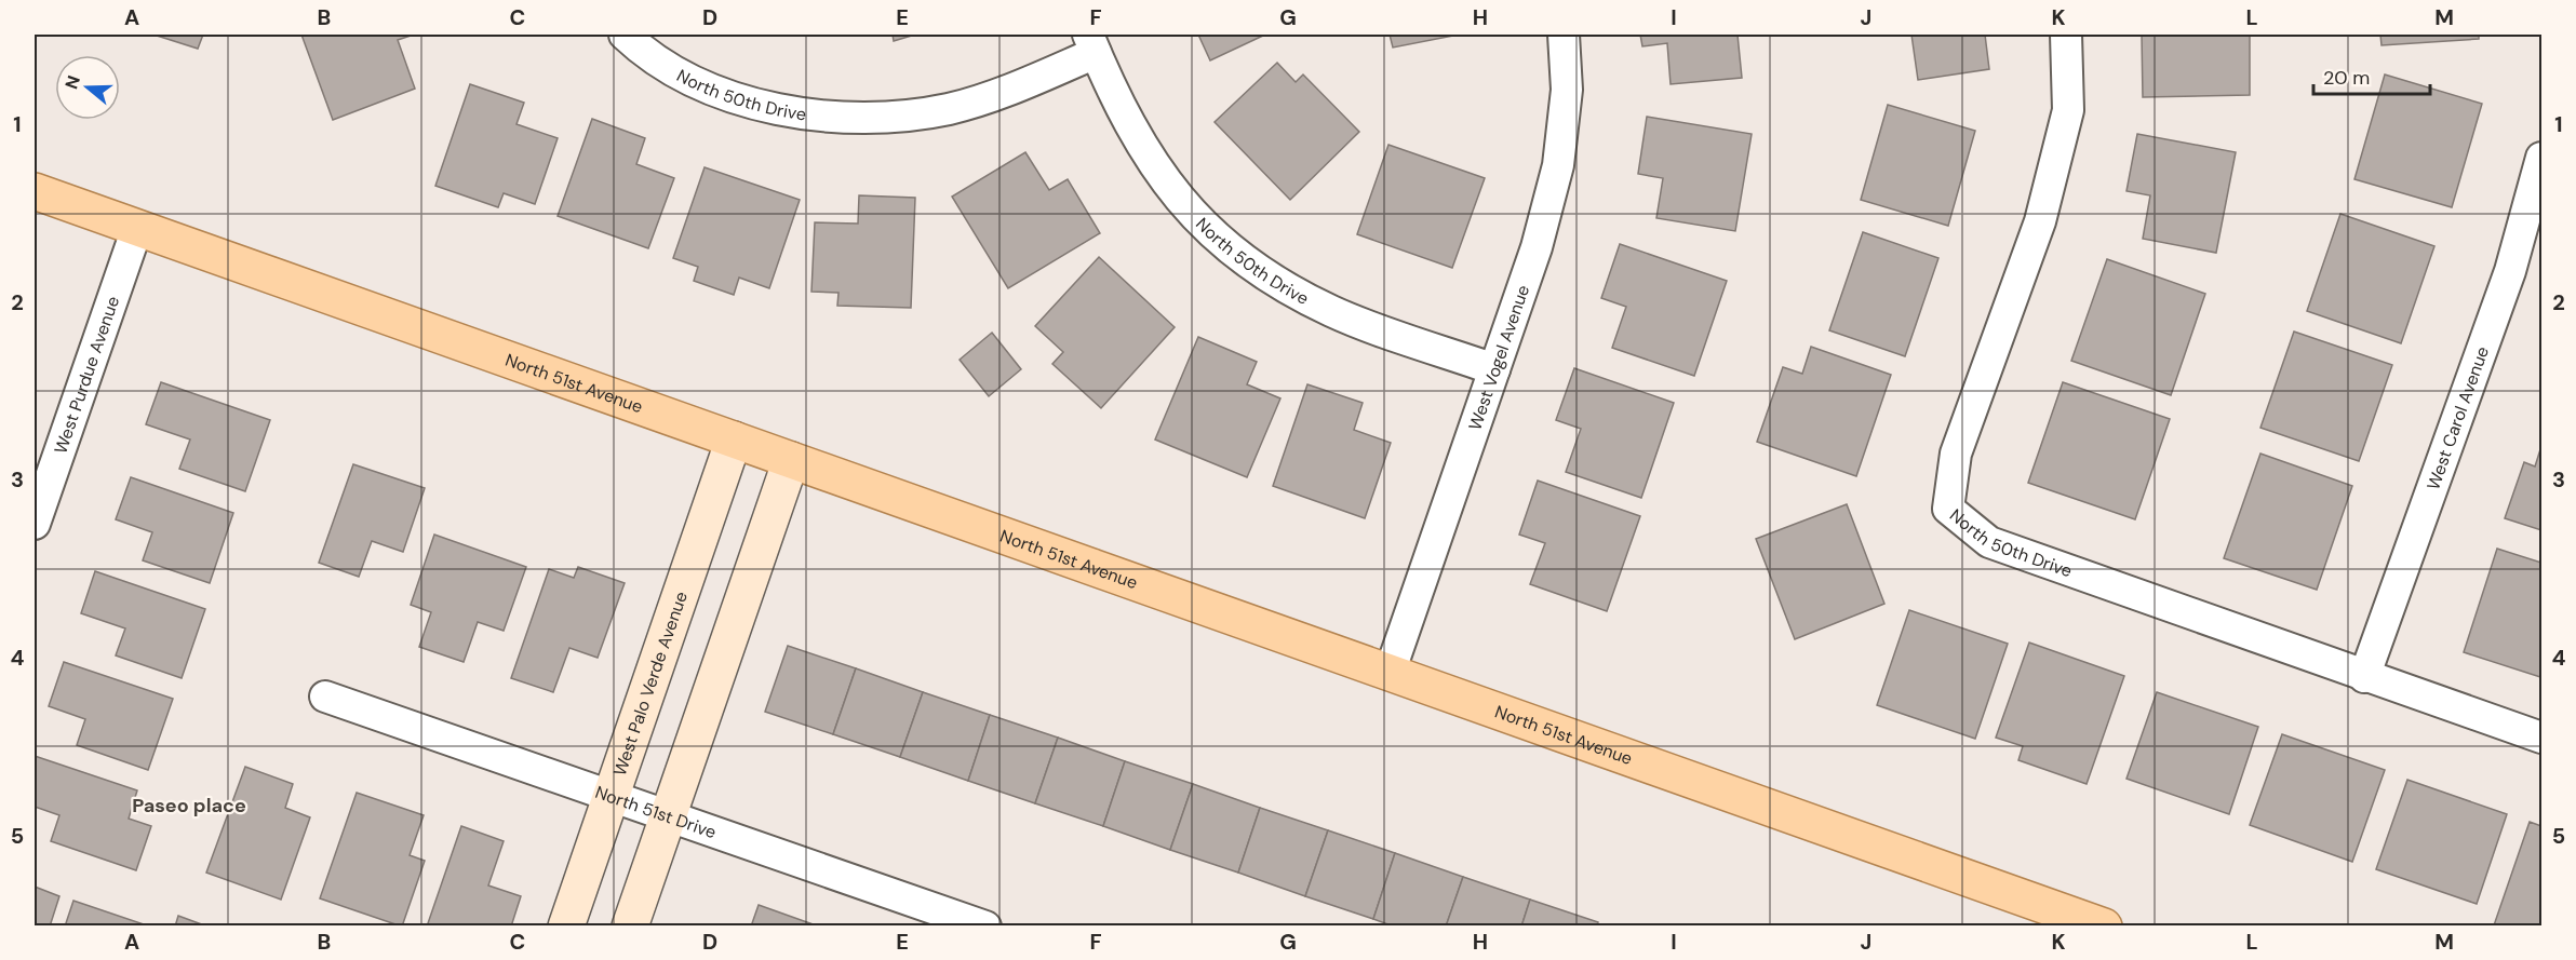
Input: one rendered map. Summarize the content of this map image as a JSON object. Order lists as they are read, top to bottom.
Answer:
{
  "streets": {
    "main road": ["North 51st Avenue"],
    "street": [
      "North 50th Drive",
      "West Vogel Avenue",
      "West Purdue Avenue",
      "West Carol Avenue",
      "West Palo Verde Avenue",
      "North 51st Drive"
    ]
  },
  "crossings": [
    ["North 50th Drive", "West Vogel Avenue"],
    ["North 50th Drive", "West Carol Avenue"],
    ["West Vogel Avenue", "North 51st Avenue"],
    ["West Purdue Avenue", "North 51st Avenue"],
    ["North 51st Avenue", "West Palo Verde Avenue"],
    ["West Palo Verde Avenue", "North 51st Drive"]
  ],
  "districts": ["Paseo place"],
  "scale_bar": "20 m",
  "north": "left",
  "grid": {
    "columns": [
      "A",
      "B",
      "C",
      "D",
      "E",
      "F",
      "G",
      "H",
      "I",
      "J",
      "K",
      "L",
      "M"
    ],
    "rows": [
      "1",
      "2",
      "3",
      "4",
      "5"
    ]
  }
}
